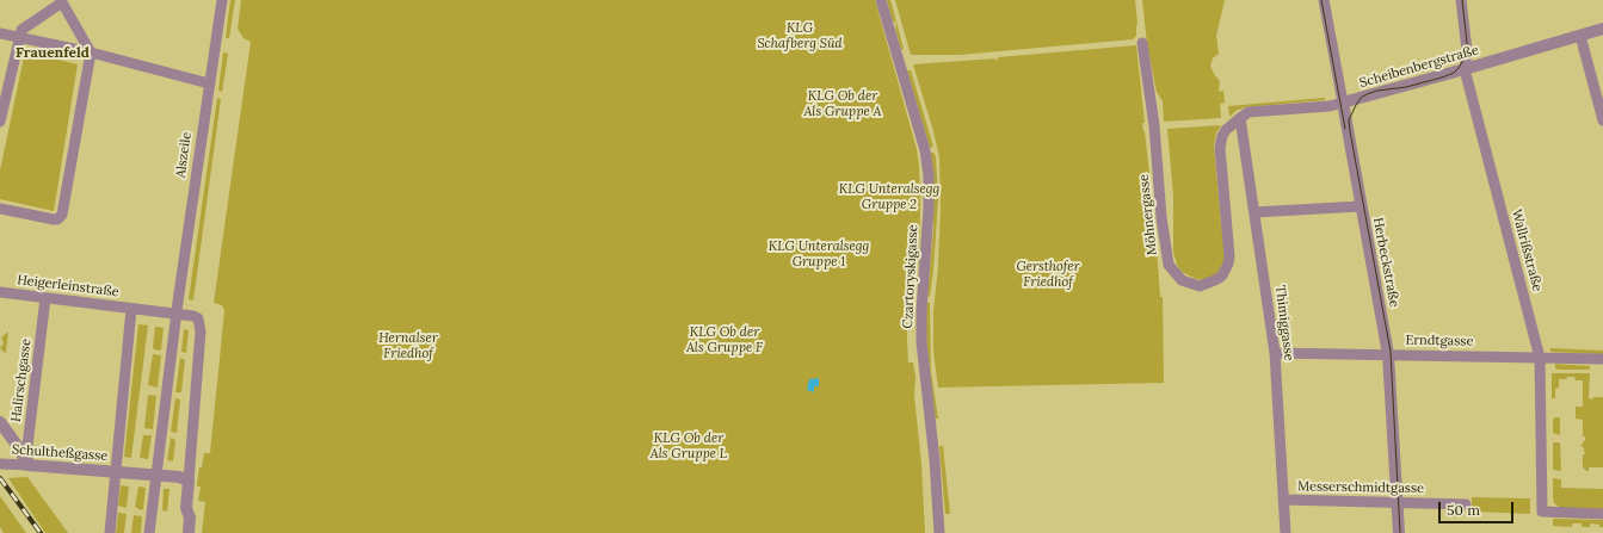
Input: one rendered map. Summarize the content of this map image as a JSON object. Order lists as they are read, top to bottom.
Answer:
{
  "streets": {
    "street": [
      "Scheibenbergstraße",
      "Alszeile",
      "Möhnergasse",
      "Wallrißstraße",
      "Herbeckstraße",
      "Czartoryskigasse",
      "Heigerleinstraße",
      "Thimiggasse",
      "Erndtgasse",
      "Halirschgasse",
      "Schultheßgasse",
      "Messerschmidtgasse"
    ]
  },
  "crossings": [
    ["Scheibenbergstraße", "Möhnergasse"],
    ["Scheibenbergstraße", "Wallrißstraße"],
    ["Scheibenbergstraße", "Herbeckstraße"],
    ["Scheibenbergstraße", "Thimiggasse"],
    ["Alszeile", "Heigerleinstraße"],
    ["Alszeile", "Schultheßgasse"],
    ["Möhnergasse", "Thimiggasse"],
    ["Wallrißstraße", "Erndtgasse"],
    ["Herbeckstraße", "Erndtgasse"],
    ["Herbeckstraße", "Messerschmidtgasse"],
    ["Heigerleinstraße", "Halirschgasse"],
    ["Heigerleinstraße", "Schultheßgasse"],
    ["Thimiggasse", "Erndtgasse"],
    ["Thimiggasse", "Messerschmidtgasse"],
    ["Halirschgasse", "Schultheßgasse"]
  ],
  "districts": ["Frauenfeld"],
  "parks": [
    "KLG Schafberg Süd",
    "KLG Ob der Als Gruppe A",
    "KLG Unteralsegg Gruppe 2",
    "KLG Unteralsegg Gruppe 1",
    "Gersthofer Friedhof",
    "KLG Ob der Als Gruppe F",
    "Hernalser Friedhof",
    "KLG Ob der Als Gruppe L"
  ],
  "scale_bar": "50 m"
}
